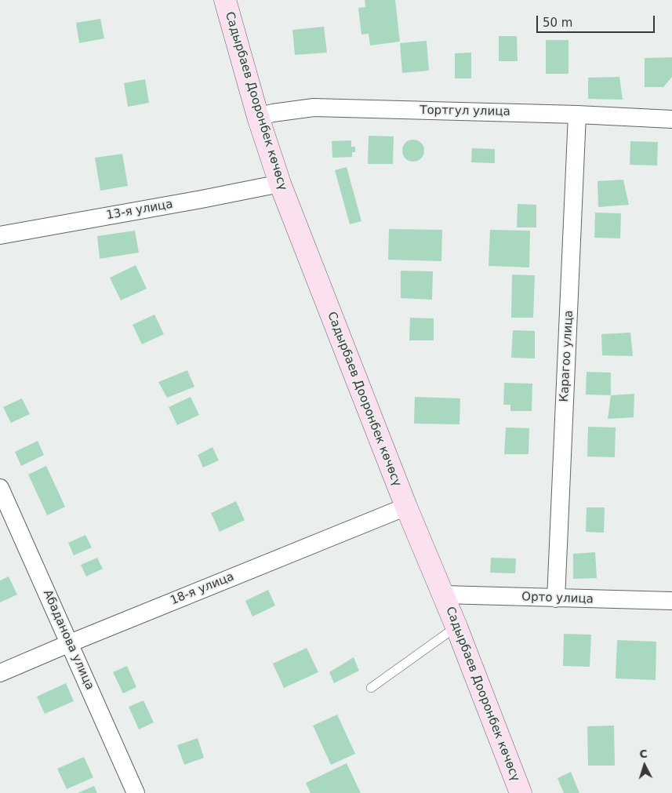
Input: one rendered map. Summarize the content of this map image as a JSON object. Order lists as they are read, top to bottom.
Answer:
{
  "streets": {
    "main road": ["Садырбаев Дооронбек көчөсү"],
    "street": [
      "Тортгул улица",
      "13-я улица",
      "Карагоо улица",
      "18-я улица",
      "Орто улица",
      "Абаданова улица"
    ]
  },
  "crossings": [
    ["Садырбаев Дооронбек көчөсү", "Тортгул улица"],
    ["Садырбаев Дооронбек көчөсү", "13-я улица"],
    ["Садырбаев Дооронбек көчөсү", "18-я улица"],
    ["Садырбаев Дооронбек көчөсү", "Орто улица"],
    ["Тортгул улица", "Карагоо улица"],
    ["Карагоо улица", "Орто улица"],
    ["18-я улица", "Абаданова улица"]
  ],
  "scale_bar": "50 m",
  "north": "top"
}
